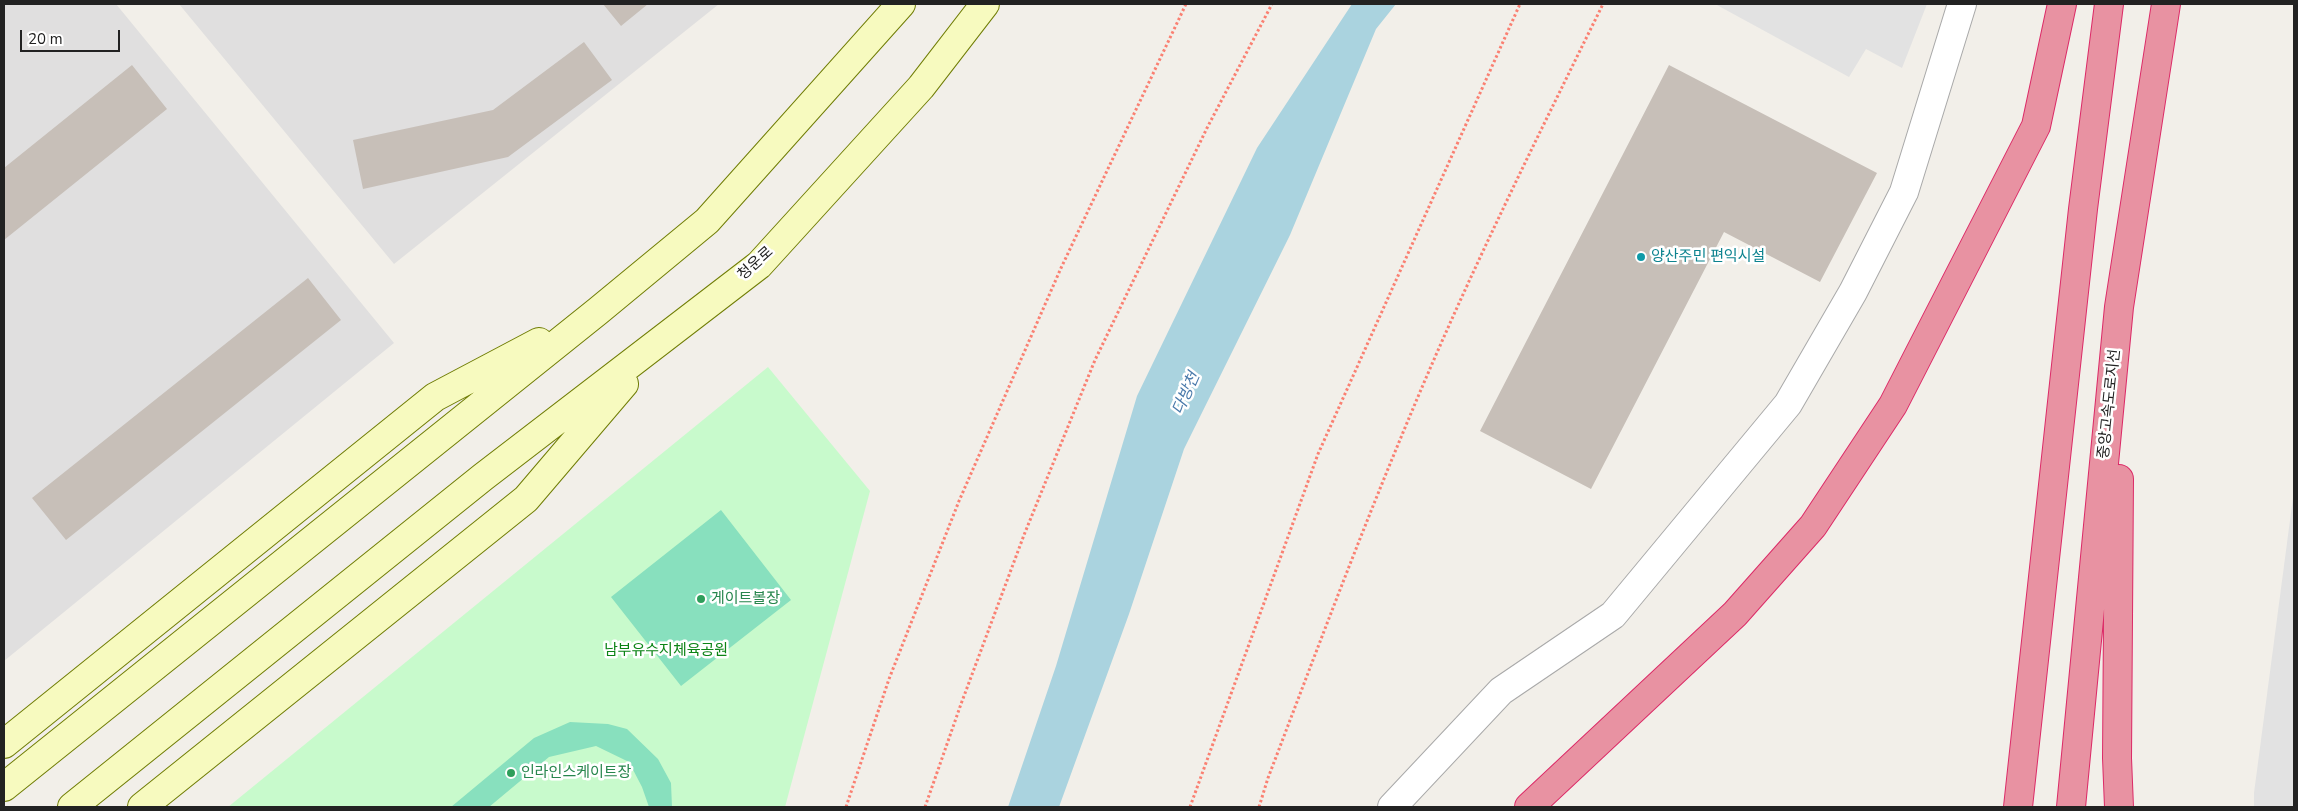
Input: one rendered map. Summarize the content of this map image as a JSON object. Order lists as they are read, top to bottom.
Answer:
{
  "streets": {
    "highway": ["중앙고속도로지선"],
    "main road": ["청운로"]
  },
  "water": ["다방천"],
  "parks": ["남부유수지체육공원"],
  "places": ["양산주민 편익시설", "게이트볼장", "인라인스케이트장"],
  "scale_bar": "20 m"
}
